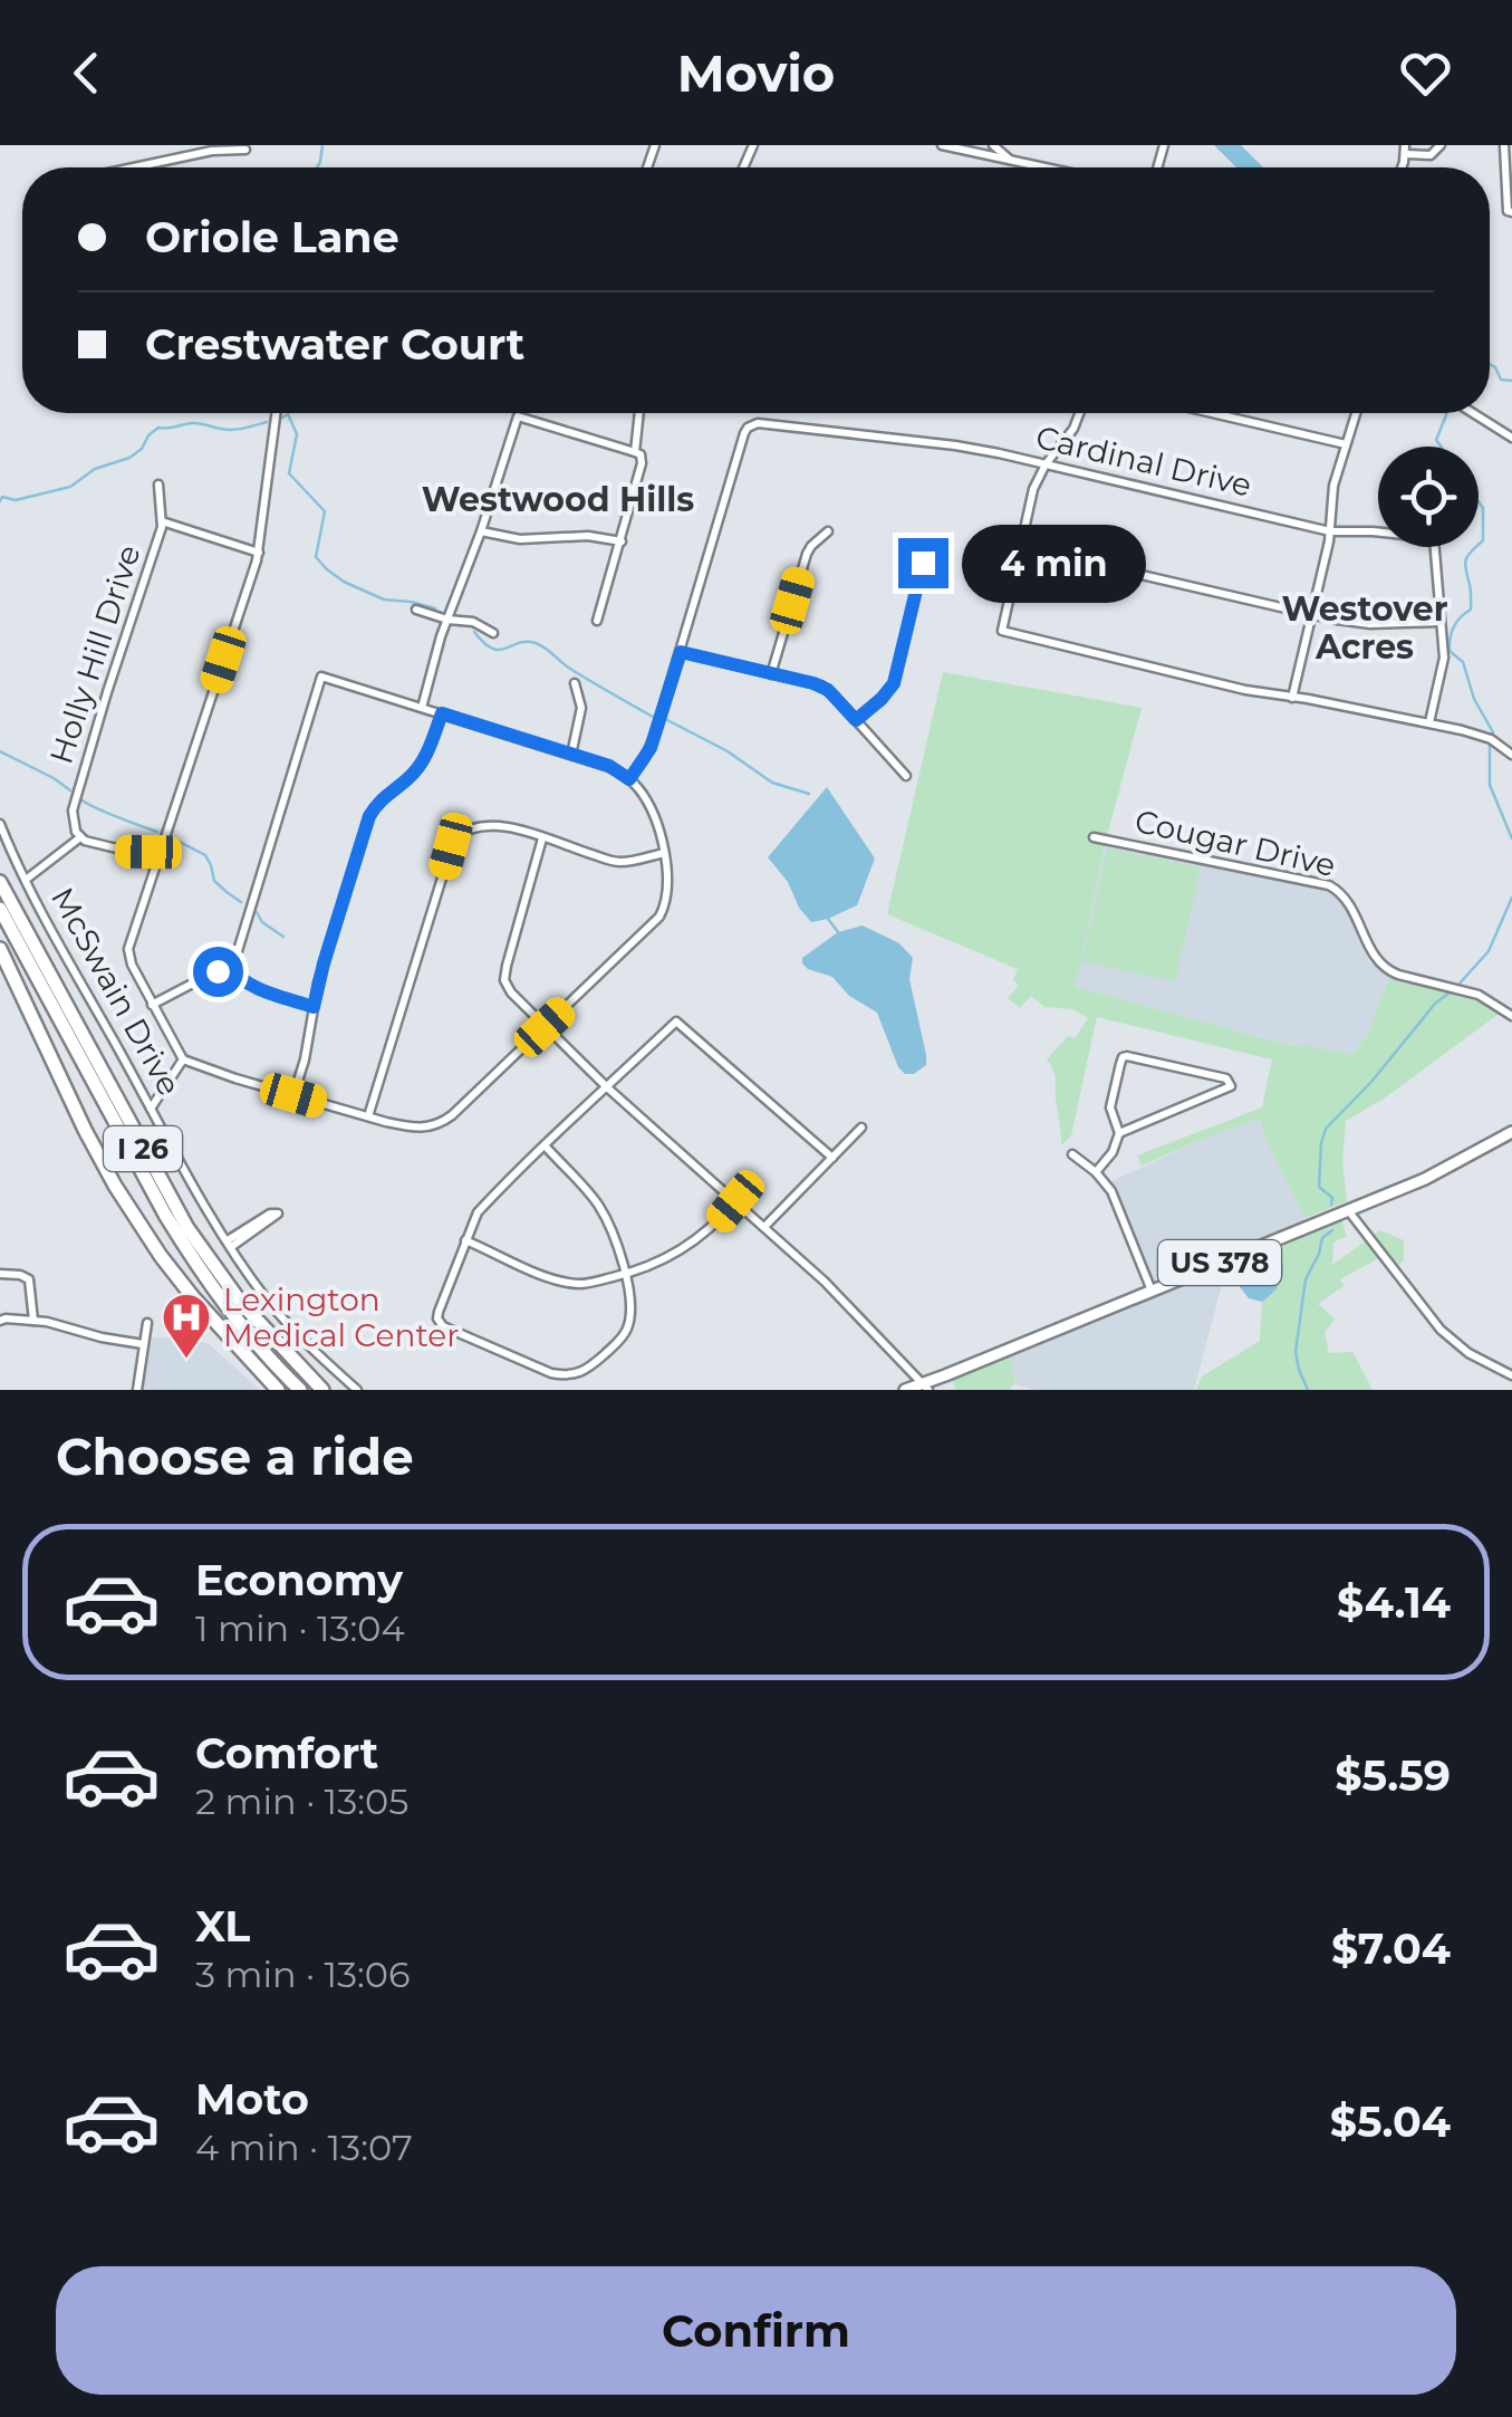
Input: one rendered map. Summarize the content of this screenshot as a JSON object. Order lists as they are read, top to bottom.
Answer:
{
  "streets": {
    "highway": ["I 26"],
    "main road": ["US 378"],
    "street": [
      "Cardinal Drive",
      "Holly Hill Drive",
      "Cougar Drive",
      "McSwain Drive"
    ]
  },
  "districts": ["Westwood Hills", "Westover Acres"],
  "places": {
    "hospital": ["Lexington Medical Center"]
  },
  "page": {
    "header": "Movio",
    "banner": ["Oriole Lane", "Crestwater Court"],
    "bubble": "4 min",
    "heading": "Choose a ride",
    "list": [
      {
        "name": "Economy",
        "note": "1 min · 13:04",
        "value": "$4.14"
      },
      {
        "name": "Comfort",
        "note": "2 min · 13:05",
        "value": "$5.59"
      },
      {
        "name": "XL",
        "note": "3 min · 13:06",
        "value": "$7.04"
      },
      {
        "name": "Moto",
        "note": "4 min · 13:07",
        "value": "$5.04"
      }
    ],
    "buttons": "Confirm"
  }
}
